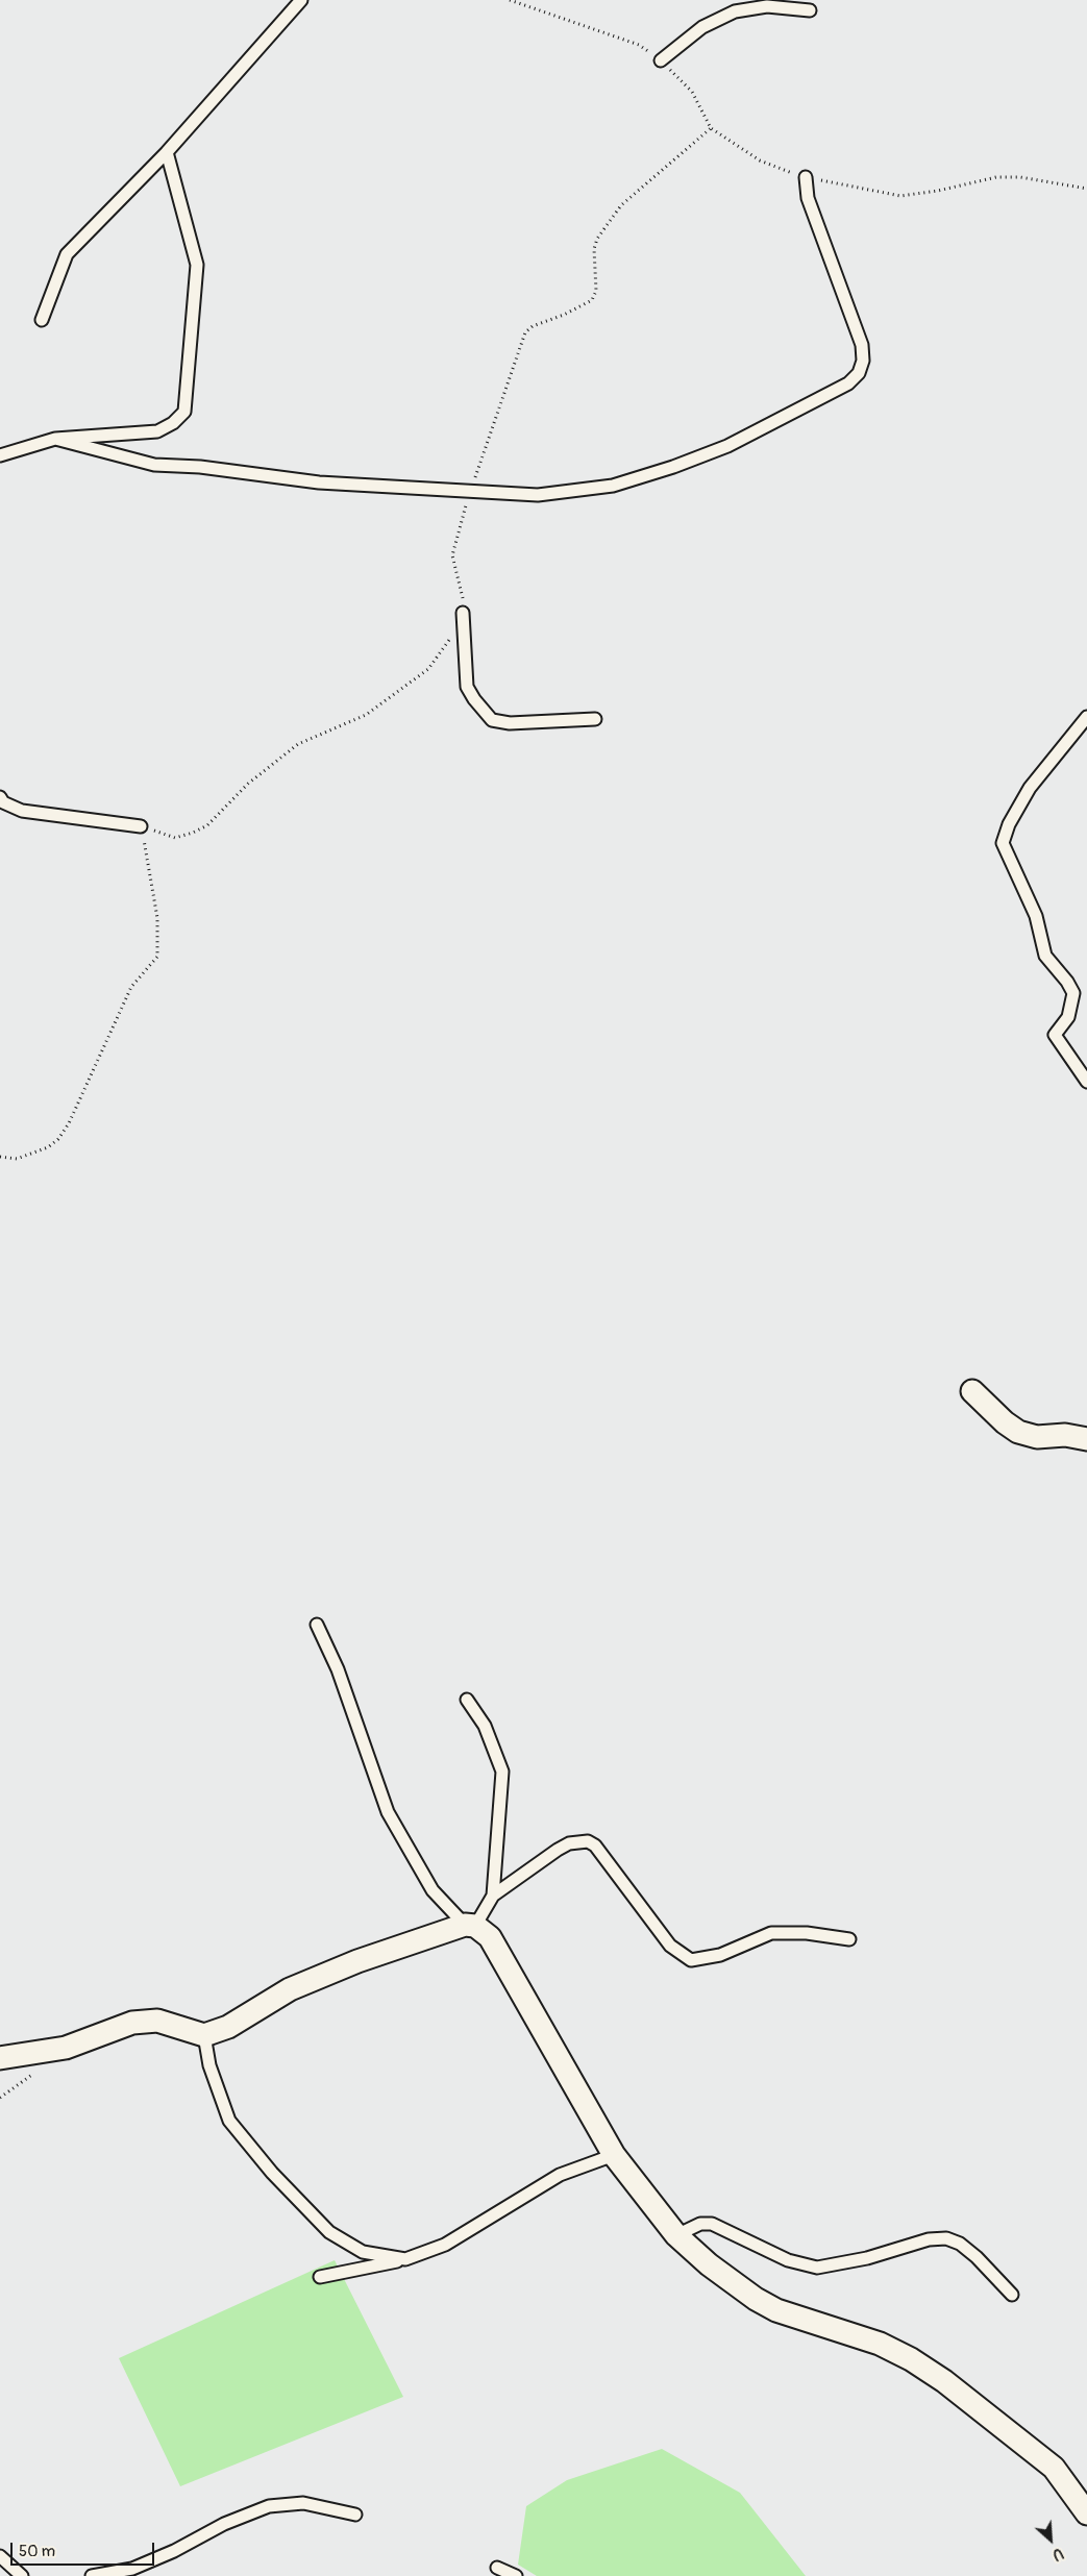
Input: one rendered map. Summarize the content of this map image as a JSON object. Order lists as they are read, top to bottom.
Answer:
{
  "scale_bar": "50 m",
  "north": "bottom right"
}
